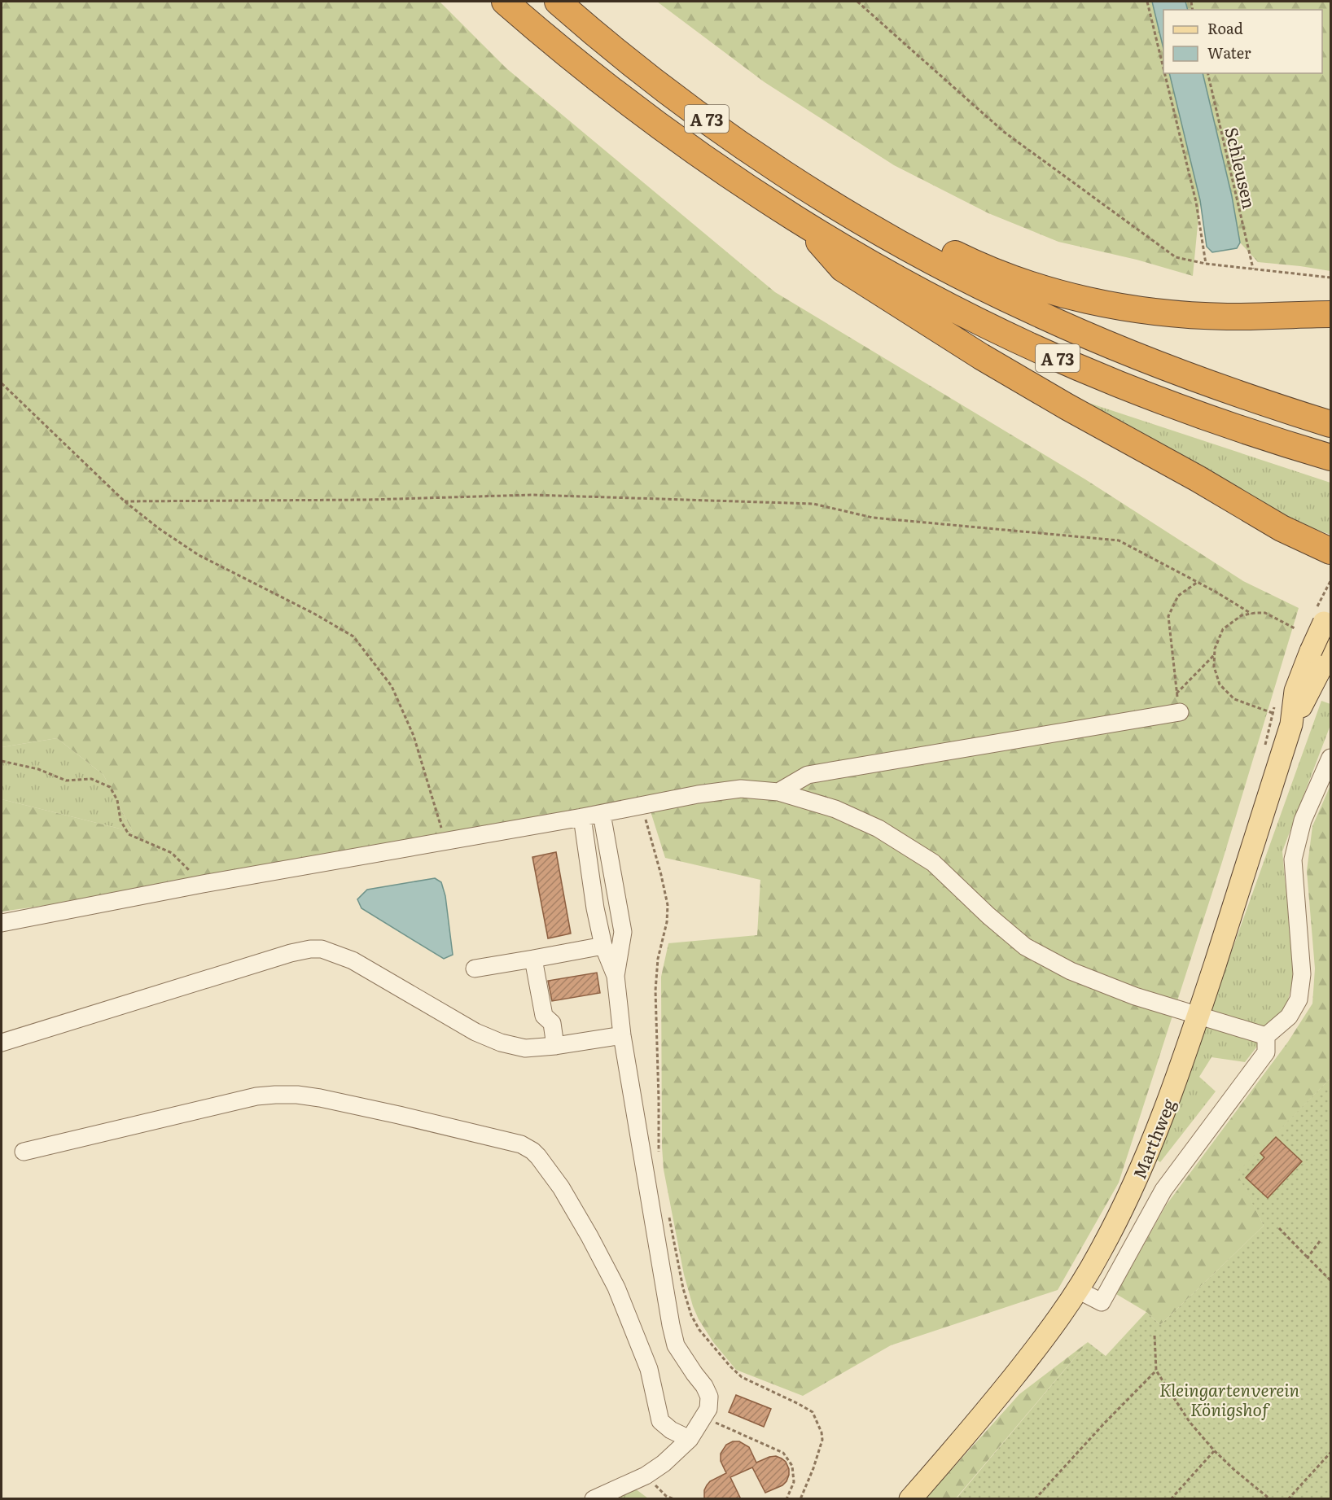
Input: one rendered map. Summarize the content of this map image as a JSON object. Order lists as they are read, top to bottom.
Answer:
{
  "streets": {
    "highway": ["A 73"],
    "main road": ["Marthweg"],
    "path": ["Schleusen"]
  },
  "parks": ["Kleingartenverein Königshof"],
  "legend": ["Road", "Water"]
}
